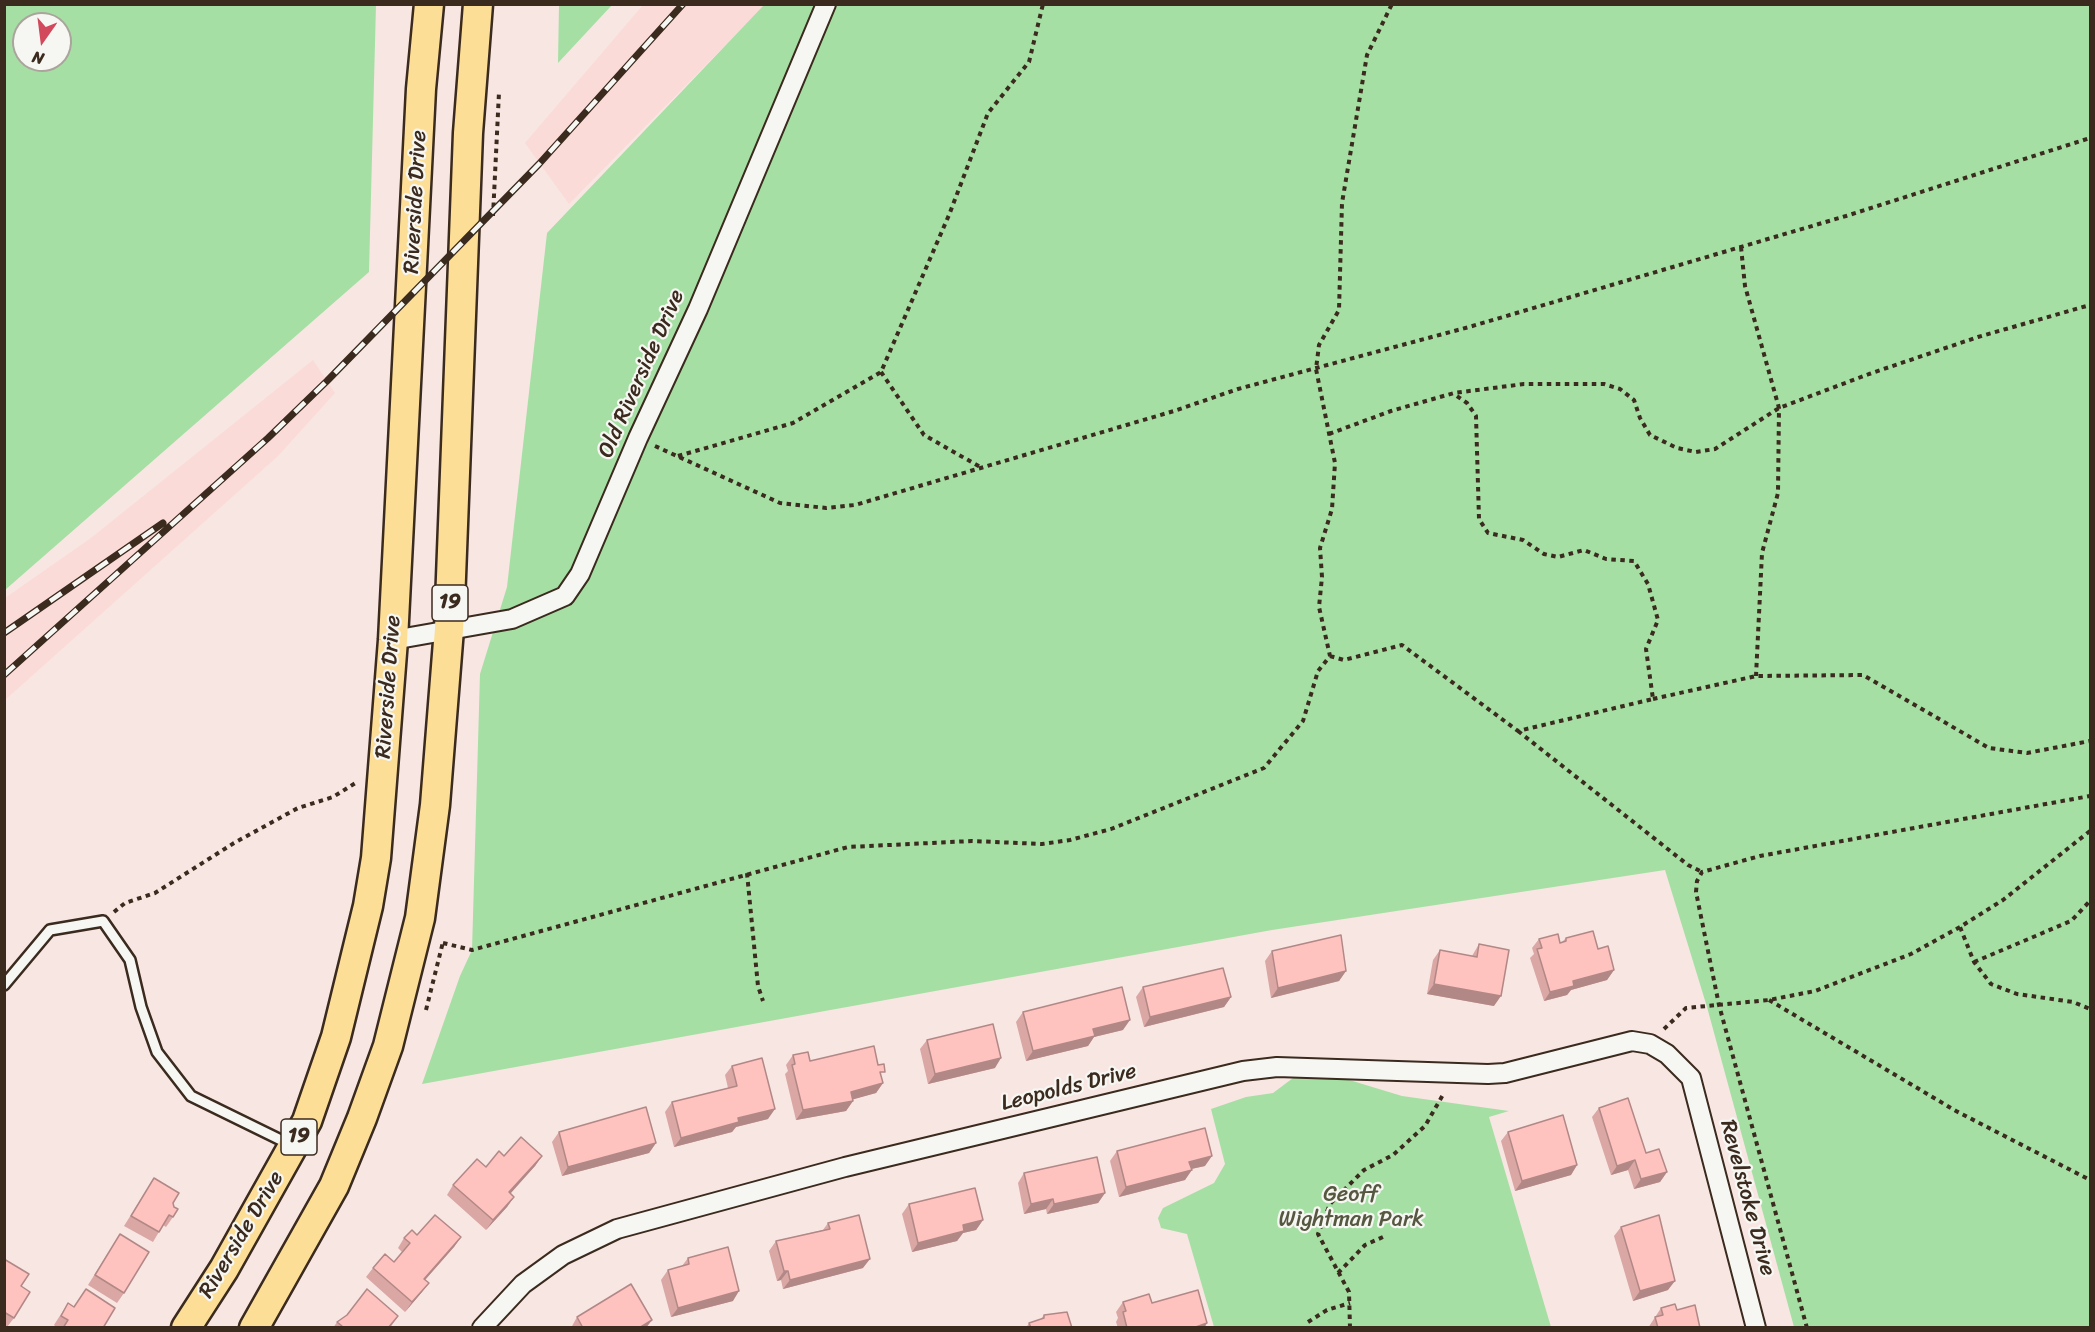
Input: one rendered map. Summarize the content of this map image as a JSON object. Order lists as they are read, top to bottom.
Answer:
{
  "streets": {
    "main road": ["Riverside Drive", "19"],
    "street": ["Old Riverside Drive", "Leopolds Drive", "Revelstoke Drive"]
  },
  "crossings": [
    ["Riverside Drive", "Old Riverside Drive"],
    ["Old Riverside Drive", "19"],
    ["Leopolds Drive", "Revelstoke Drive"]
  ],
  "parks": ["Geoff Wightman Park"],
  "north": "bottom"
}
